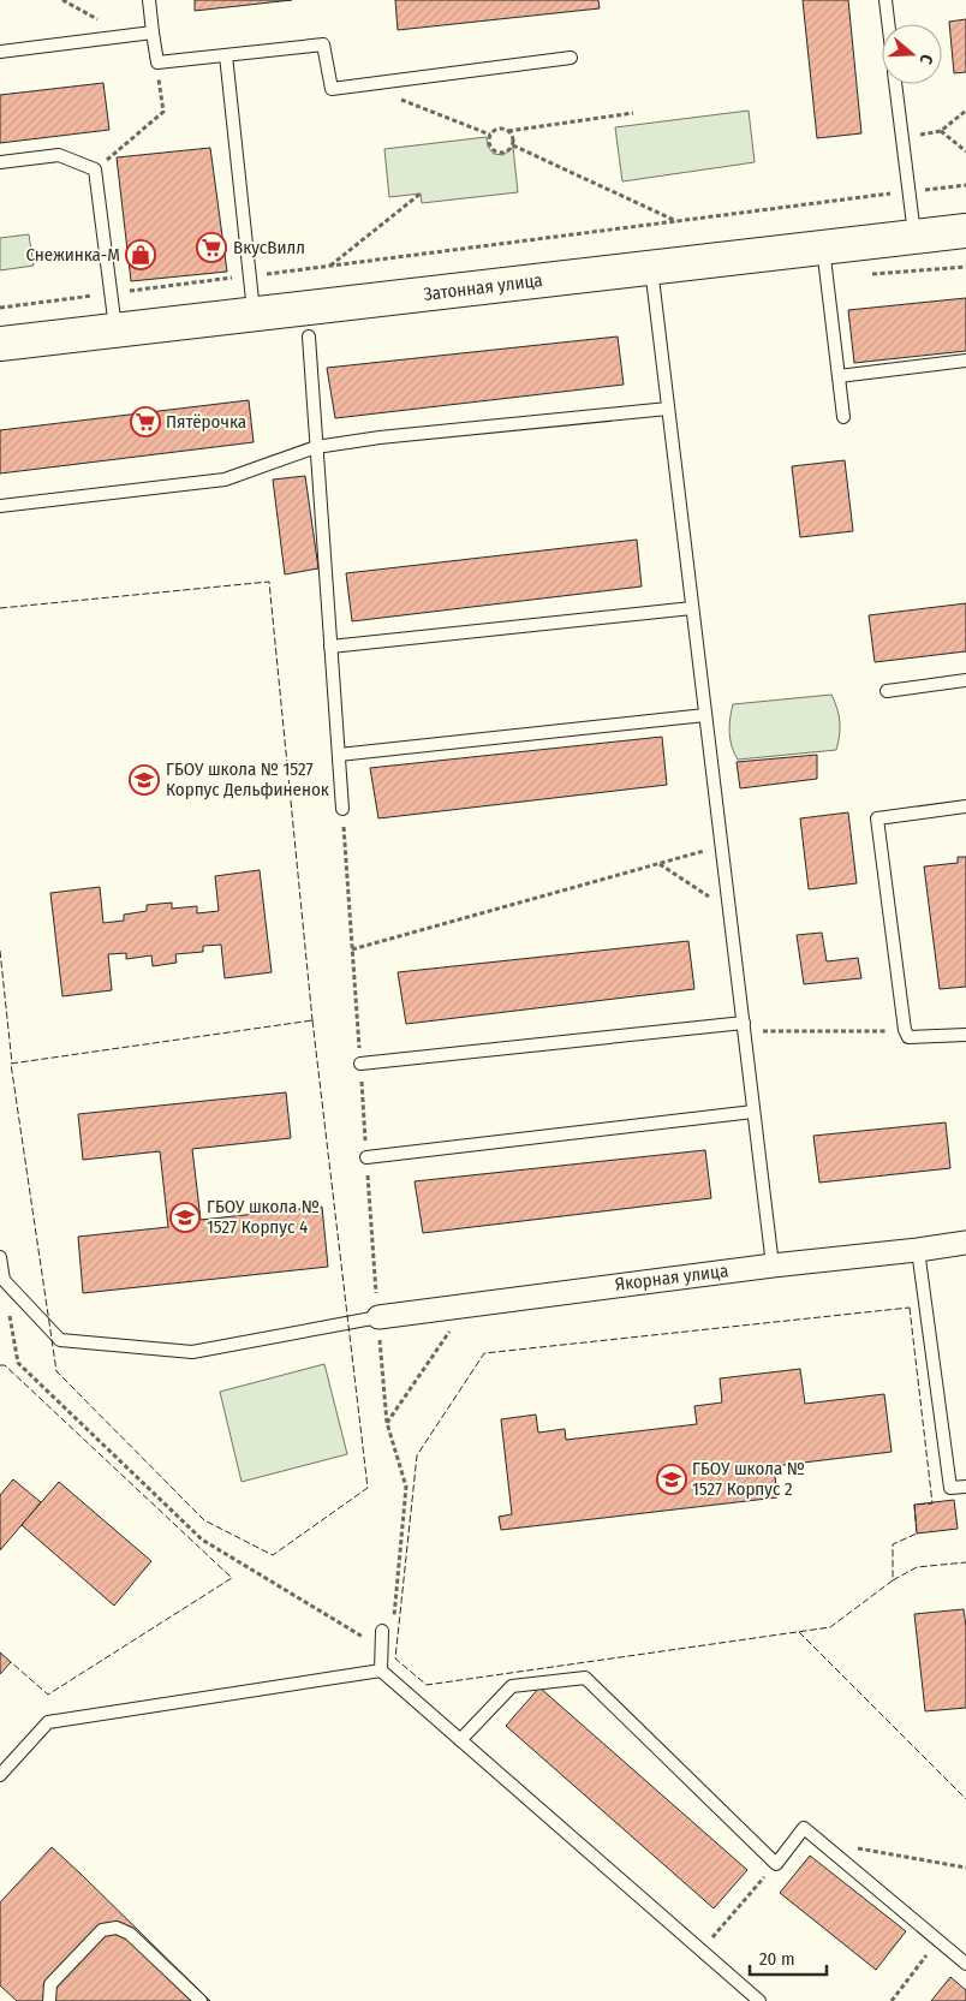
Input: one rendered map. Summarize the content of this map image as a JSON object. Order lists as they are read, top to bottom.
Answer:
{
  "streets": {
    "street": ["Затонная улица", "Якорная улица"]
  },
  "places": {
    "supermarket": ["ВкусВилл", "Пятёрочка"],
    "shop": ["Снежинка-М"],
    "school or university": ["ГБОУ школа № 1527 Корпус Дельфиненок", "ГБОУ школа № 1527 Корпус 4", "ГБОУ школа № 1527 Корпус 2"]
  },
  "scale_bar": "20 m",
  "north": "right"
}
